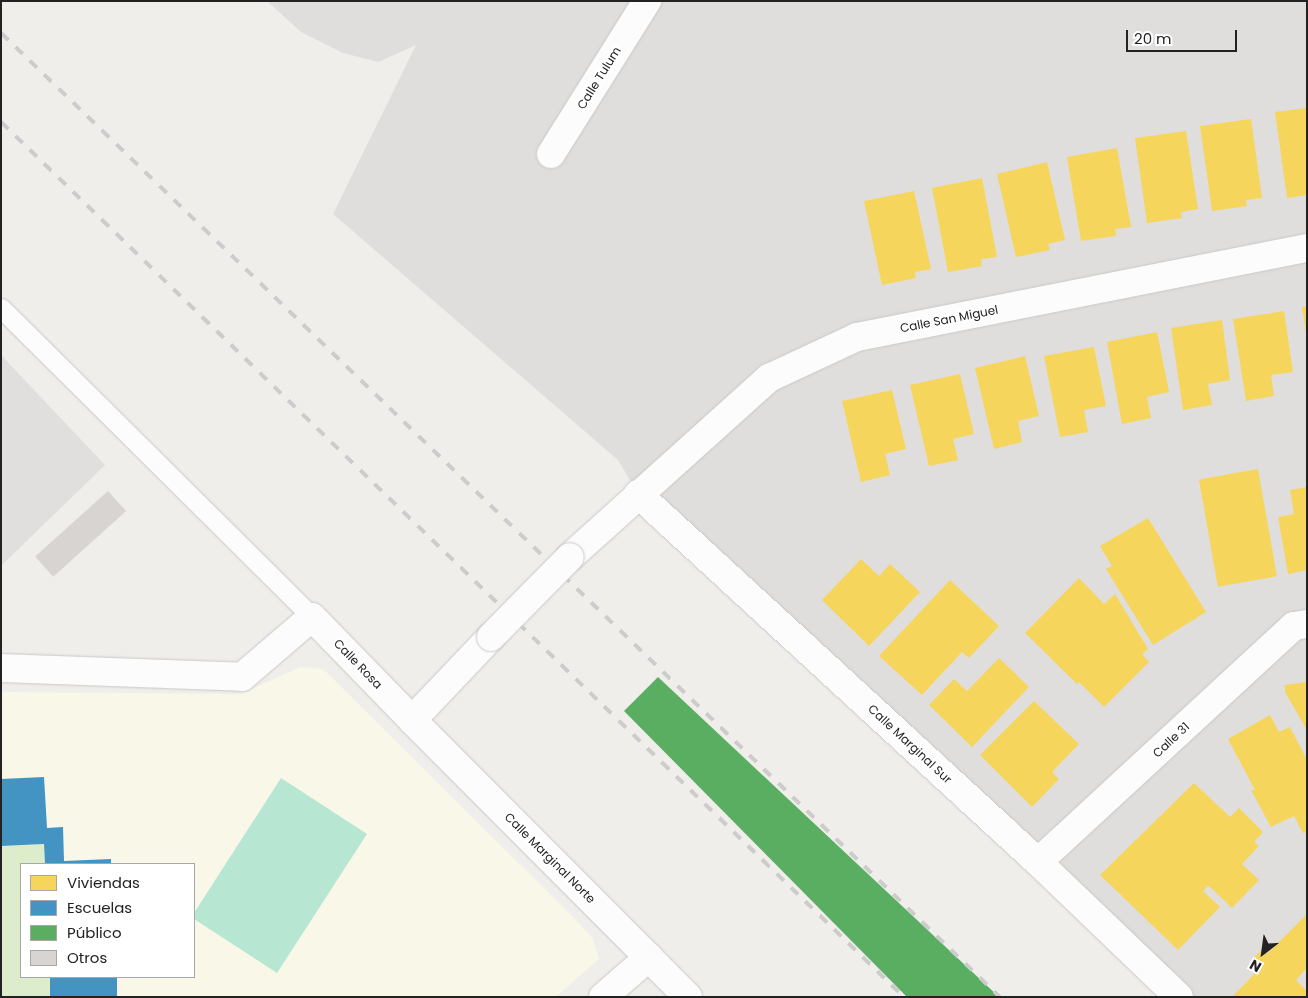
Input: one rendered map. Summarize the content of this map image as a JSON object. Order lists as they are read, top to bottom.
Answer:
{
  "streets": {
    "street": [
      "Calle Tulum",
      "Calle San Miguel",
      "Calle Rosa",
      "Calle 31",
      "Calle Marginal Sur",
      "Calle Marginal Norte"
    ]
  },
  "crossings": [
    ["Calle San Miguel", "Calle Marginal Sur"],
    ["Calle Rosa", "Calle Marginal Norte"],
    ["Calle 31", "Calle Marginal Sur"]
  ],
  "legend": [
    "Viviendas",
    "Escuelas",
    "Público",
    "Otros"
  ],
  "scale_bar": "20 m",
  "north": "bottom left"
}
